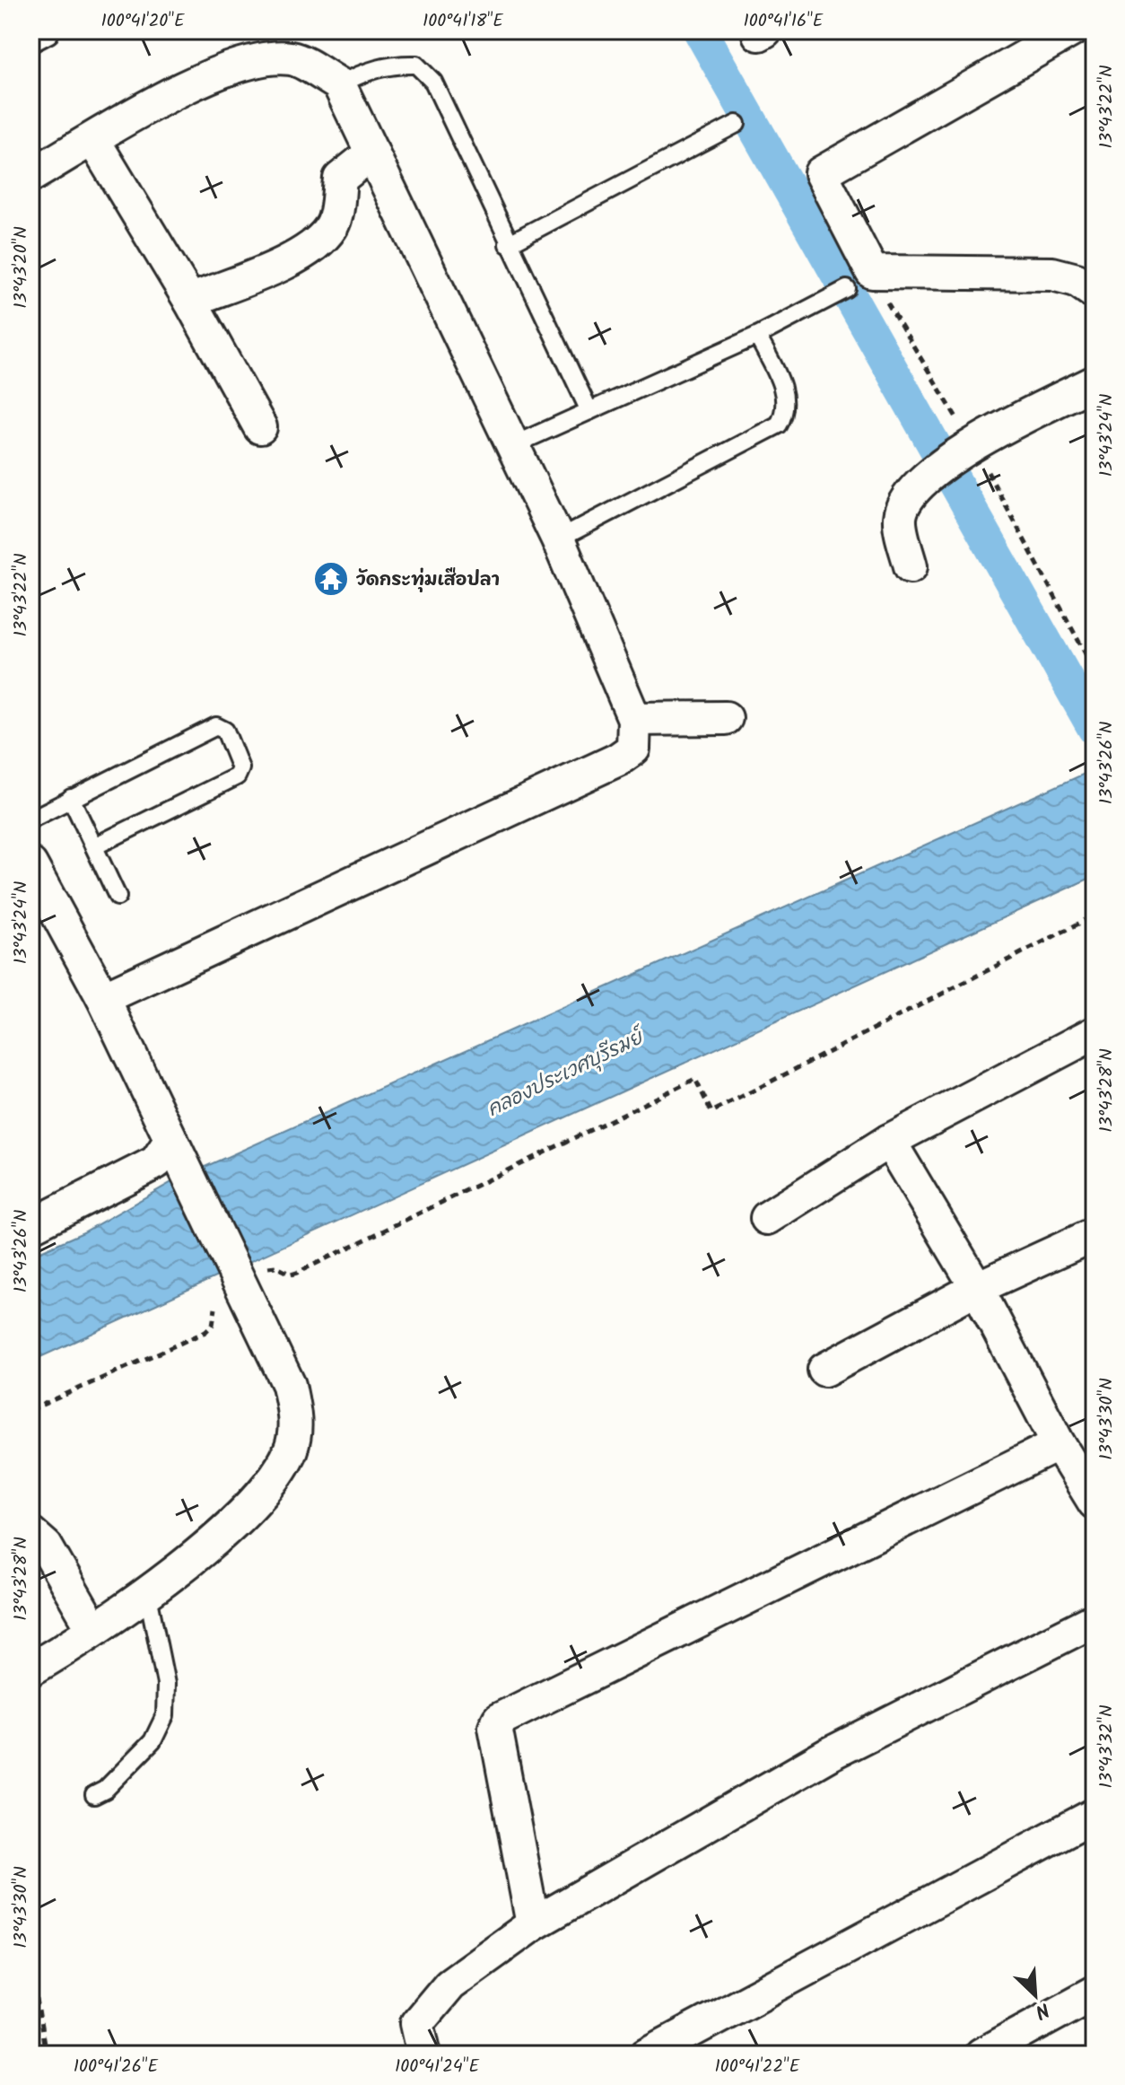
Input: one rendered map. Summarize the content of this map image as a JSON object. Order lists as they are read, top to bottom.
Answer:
{
  "water": ["คลองประเวศบุรีรมย์"],
  "places": {
    "temple": ["วัดกระทุ่มเสือปลา"]
  },
  "north": "bottom right",
  "coordinates": [
    "100°41'20\"E",
    "100°41'18\"E",
    "100°41'16\"E",
    "13°43'22\"N",
    "13°43'20\"N",
    "13°43'24\"N",
    "13°43'26\"N",
    "13°43'28\"N",
    "13°43'30\"N",
    "13°43'32\"N",
    "100°41'26\"E",
    "100°41'24\"E",
    "100°41'22\"E"
  ]
}
